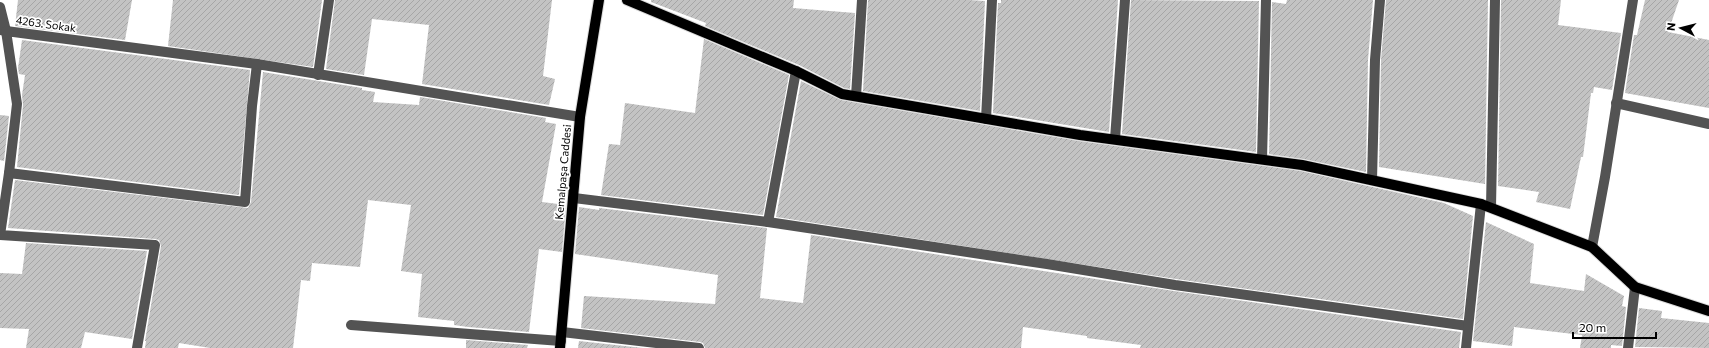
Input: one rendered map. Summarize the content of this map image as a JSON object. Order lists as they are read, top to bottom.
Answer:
{
  "streets": {
    "main road": ["Kemalpaşa Caddesi"],
    "street": ["4263. Sokak"]
  },
  "crossings": [
    ["4263. Sokak", "Kemalpaşa Caddesi"]
  ],
  "scale_bar": "20 m",
  "north": "left"
}
